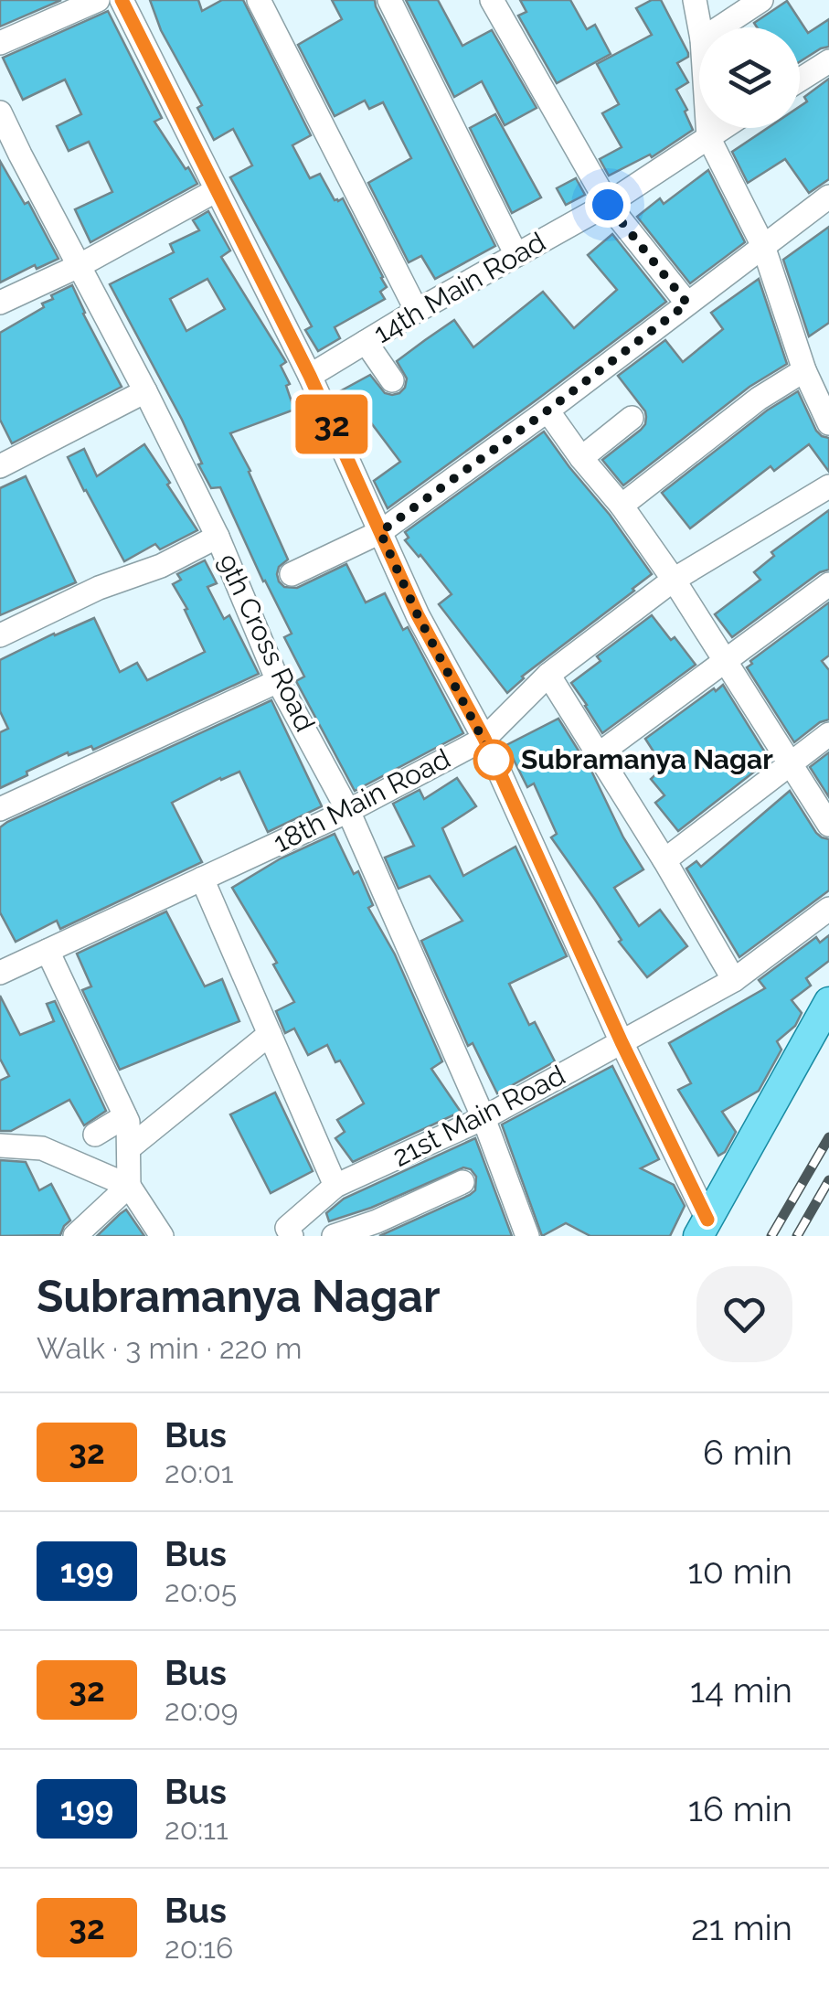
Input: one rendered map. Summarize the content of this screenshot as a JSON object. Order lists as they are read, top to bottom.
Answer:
{
  "streets": {
    "street": [
      "14th Main Road",
      "9th Cross Road",
      "18th Main Road",
      "21st Main Road"
    ]
  },
  "crossings": [
    ["9th Cross Road", "18th Main Road"],
    ["9th Cross Road", "21st Main Road"]
  ],
  "places": ["Subramanya Nagar"],
  "lines": ["bus line 32"],
  "page": {
    "on_map": "32",
    "heading": ["Subramanya Nagar", "Walk · 3 min · 220 m"],
    "list": [
      {
        "mark": "32",
        "name": "Bus",
        "note": "20:01",
        "value": "6 min"
      },
      {
        "mark": "199",
        "name": "Bus",
        "note": "20:05",
        "value": "10 min"
      },
      {
        "mark": "32",
        "name": "Bus",
        "note": "20:09",
        "value": "14 min"
      },
      {
        "mark": "199",
        "name": "Bus",
        "note": "20:11",
        "value": "16 min"
      },
      {
        "mark": "32",
        "name": "Bus",
        "note": "20:16",
        "value": "21 min"
      }
    ]
  }
}
